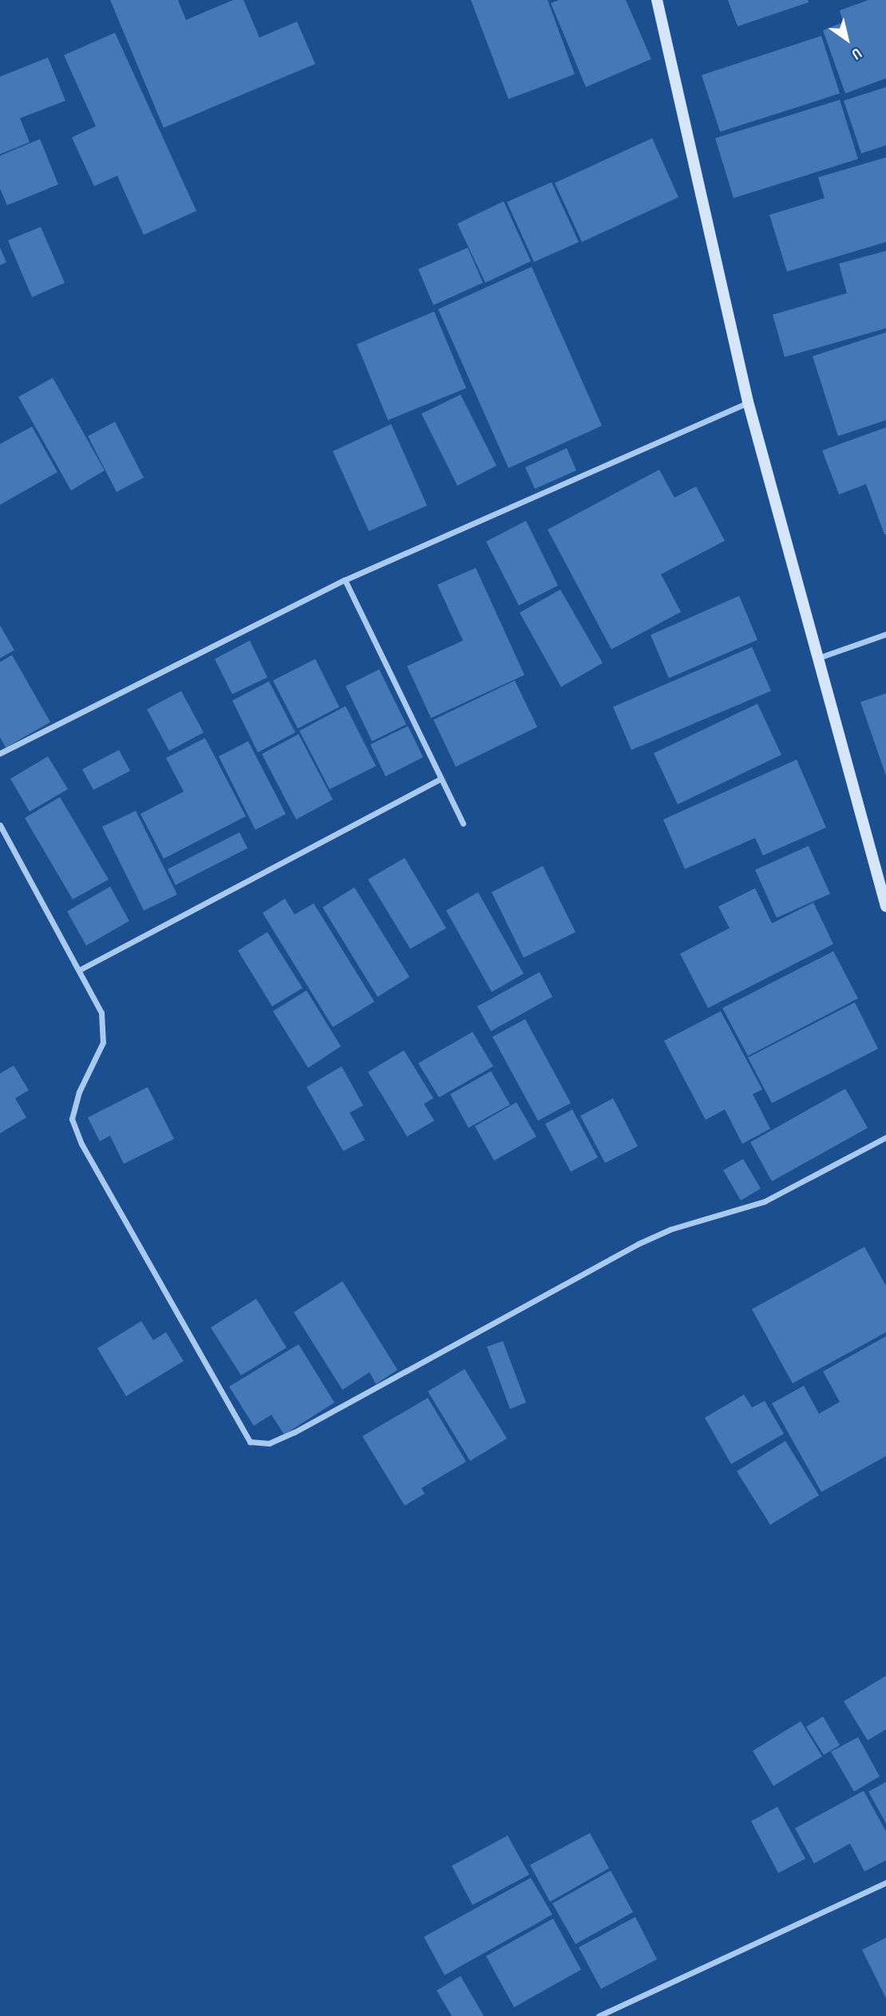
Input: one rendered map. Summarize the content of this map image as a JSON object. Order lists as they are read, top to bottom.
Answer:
{
  "north": "bottom right"
}
